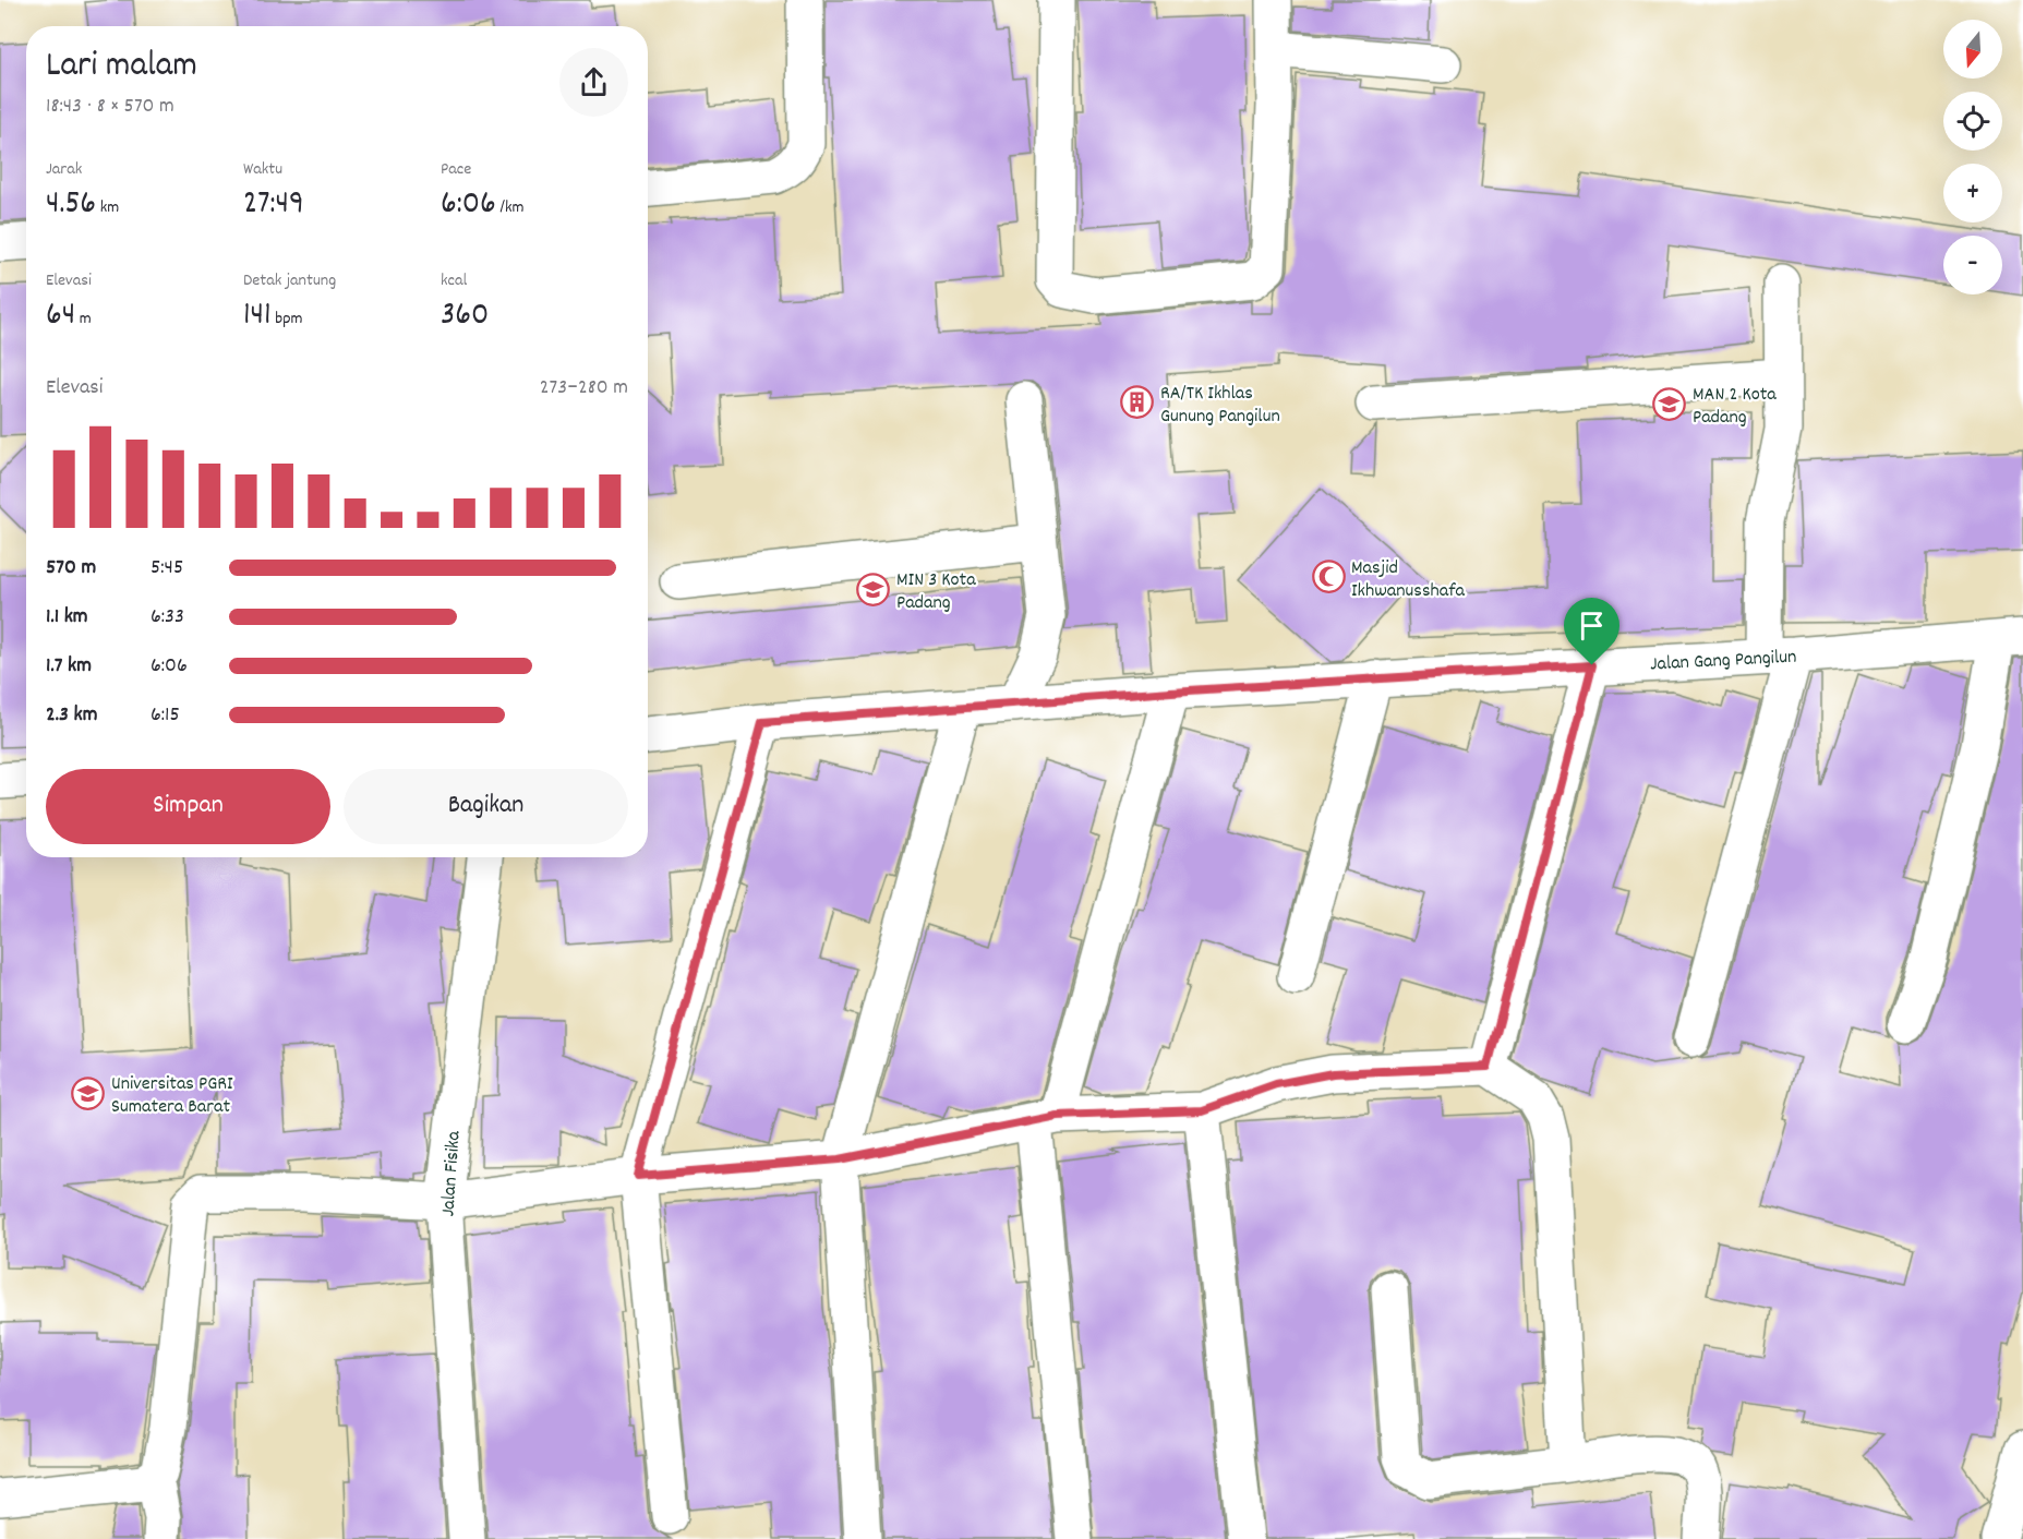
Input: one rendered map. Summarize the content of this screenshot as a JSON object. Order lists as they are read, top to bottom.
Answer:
{
  "streets": {
    "street": ["Jalan Gang Pangilun", "Jalan Fisika"]
  },
  "places": {
    "building": ["RA/TK Ikhlas Gunung Pangilun"],
    "school or university": ["MAN 2 Kota Padang", "MIN 3 Kota Padang", "Universitas PGRI Sumatera Barat"],
    "mosque": ["Masjid Ikhwanusshafa"]
  },
  "north": "bottom",
  "page": {
    "map_buttons": ["+", "−"],
    "heading": ["Lari malam", "18:43 · 8 × 570 m"],
    "stats": [
      ["Jarak", "4.56 km"],
      ["Waktu", "27:49"],
      ["Pace", "6:06 /km"],
      ["Elevasi", "64 m"],
      ["Detak jantung", "141 bpm"],
      ["kcal", "360"]
    ],
    "chart": ["Elevasi", "273–280 m"],
    "list": [
      {
        "name": "570 m",
        "note": "5:45"
      },
      {
        "name": "1.1 km",
        "note": "6:33"
      },
      {
        "name": "1.7 km",
        "note": "6:06"
      },
      {
        "name": "2.3 km",
        "note": "6:15"
      }
    ],
    "buttons": ["Simpan", "Bagikan"]
  }
}
